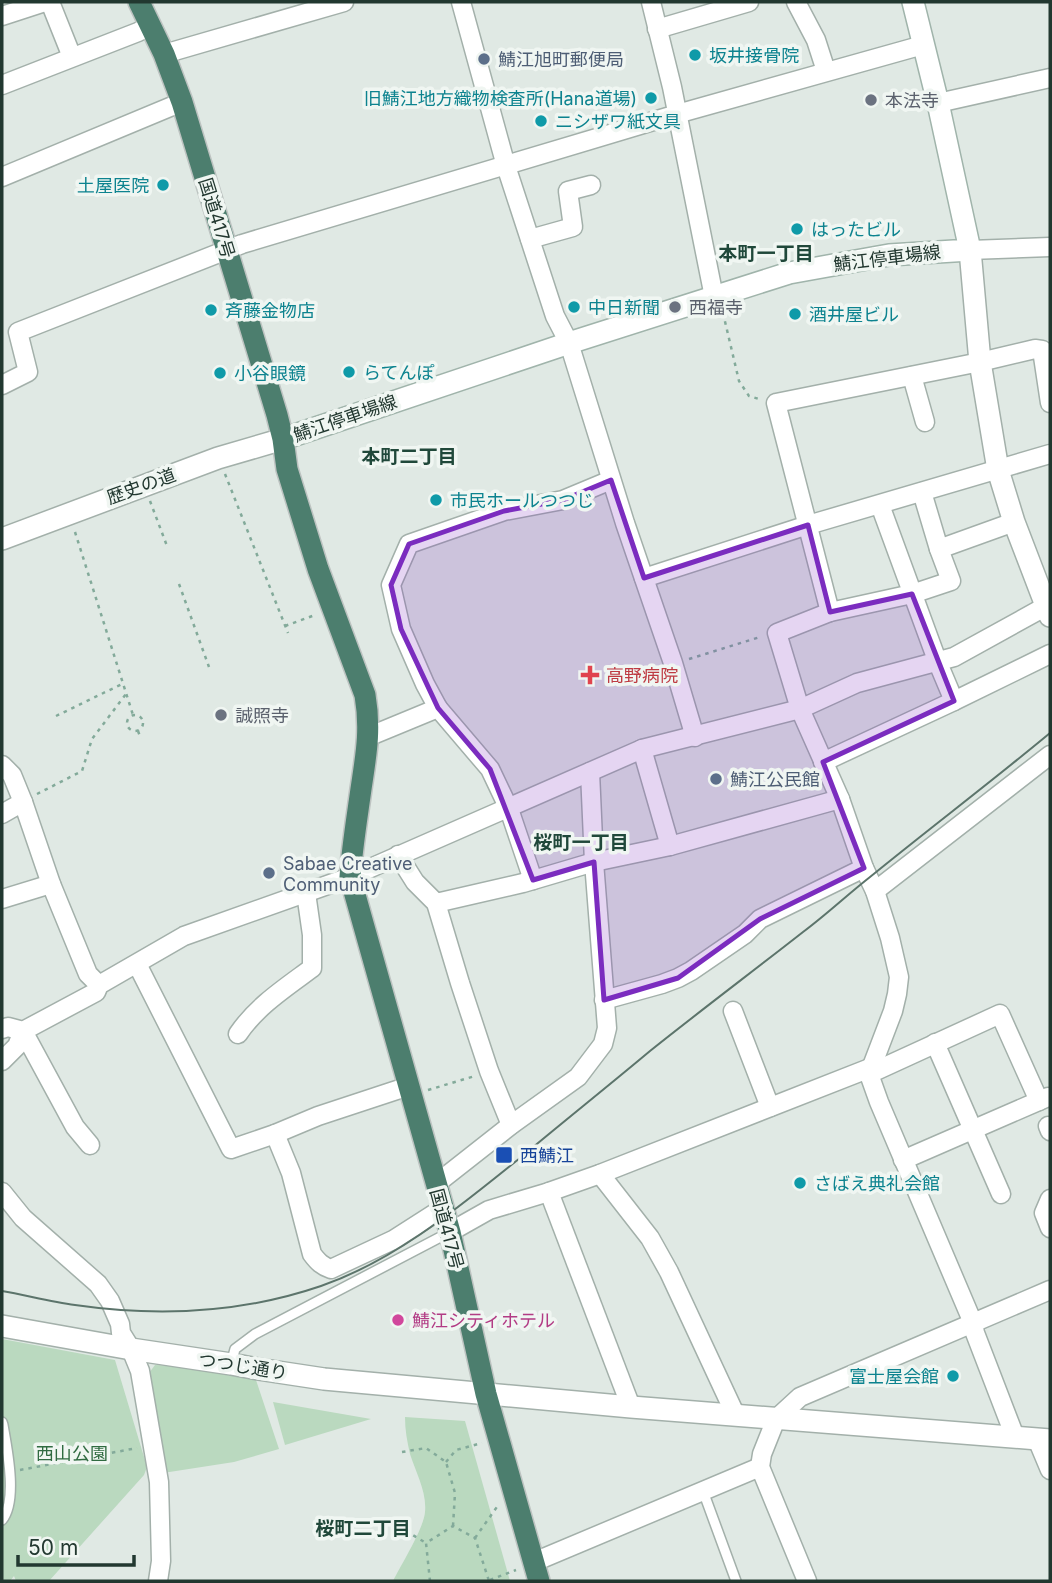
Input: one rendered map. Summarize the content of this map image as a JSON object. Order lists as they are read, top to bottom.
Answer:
{
  "streets": {
    "highway": ["国道417号"],
    "street": ["鯖江停車場線", "歴史の道", "つつじ通り"]
  },
  "crossings": [
    ["国道417号", "鯖江停車場線"],
    ["国道417号", "歴史の道"],
    ["国道417号", "つつじ通り"],
    ["鯖江停車場線", "歴史の道"]
  ],
  "districts": [
    "本町一丁目",
    "本町二丁目",
    "桜町一丁目",
    "桜町二丁目"
  ],
  "parks": ["西山公園"],
  "places": {
    "other": [
      "坂井接骨院",
      "鯖江旭町郵便局",
      "旧鯖江地方織物検査所(Hana道場)",
      "本法寺",
      "ニシザワ紙文具",
      "土屋医院",
      "はったビル",
      "中日新聞",
      "西福寺",
      "斉藤金物店",
      "酒井屋ビル",
      "らてんぽ",
      "小谷眼鏡",
      "市民ホールつつじ",
      "誠照寺",
      "鯖江公民館",
      "Sabae Creative Community",
      "さばえ典礼会館",
      "鯖江シティホテル",
      "富士屋会館"
    ],
    "health": ["高野病院"],
    "transit": ["西鯖江"]
  },
  "scale_bar": "50 m"
}
